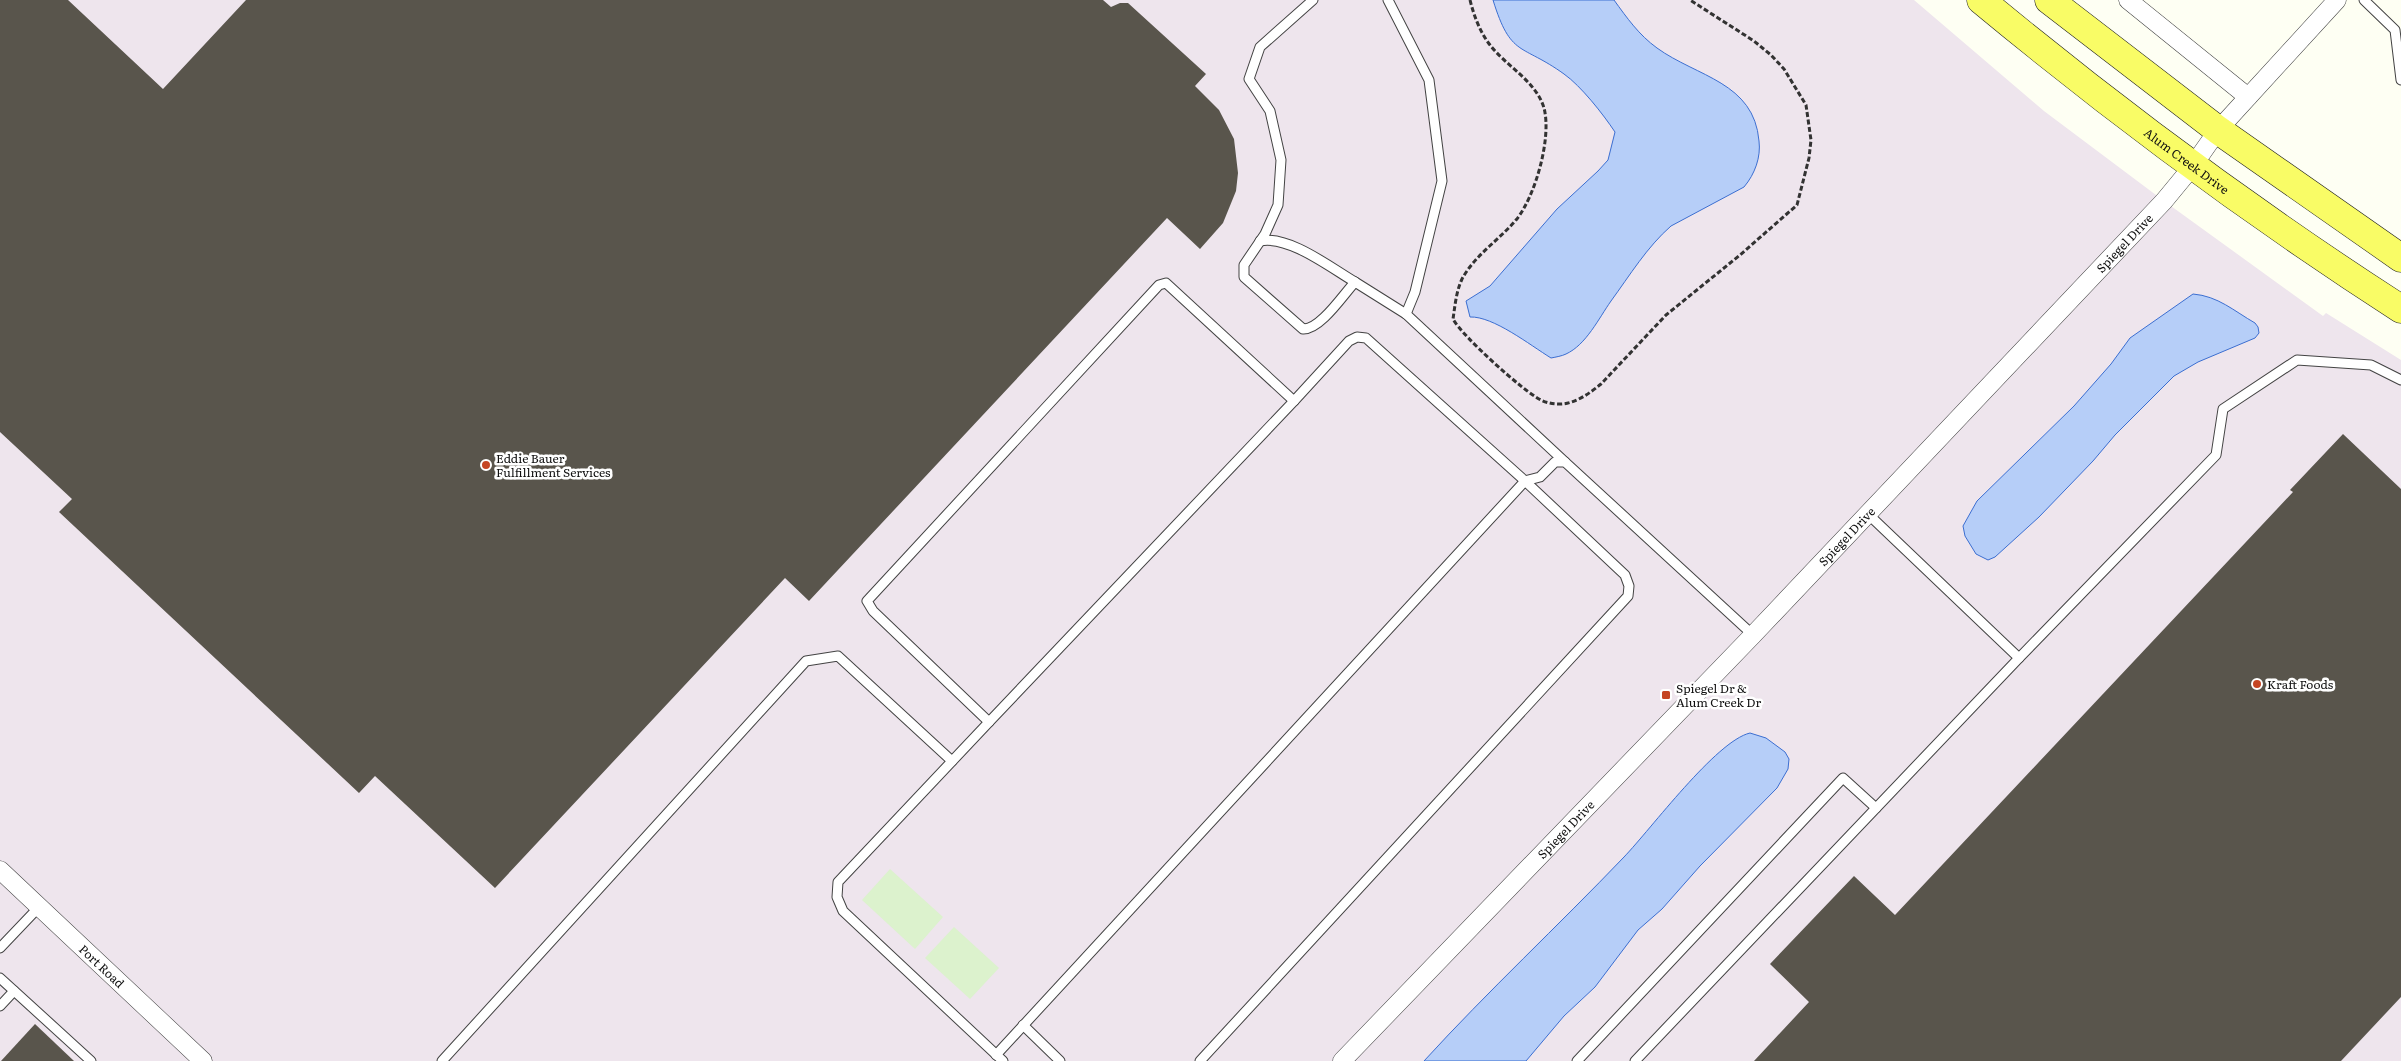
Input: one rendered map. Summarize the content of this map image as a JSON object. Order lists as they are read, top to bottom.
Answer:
{
  "streets": {
    "main road": ["Alum Creek Drive"],
    "street": ["Spiegel Drive", "Port Road"]
  },
  "crossings": [
    ["Alum Creek Drive", "Spiegel Drive"]
  ],
  "places": {
    "other": ["Eddie Bauer Fulfillment Services", "Kraft Foods"],
    "transit": ["Spiegel Dr & Alum Creek Dr"]
  }
}
